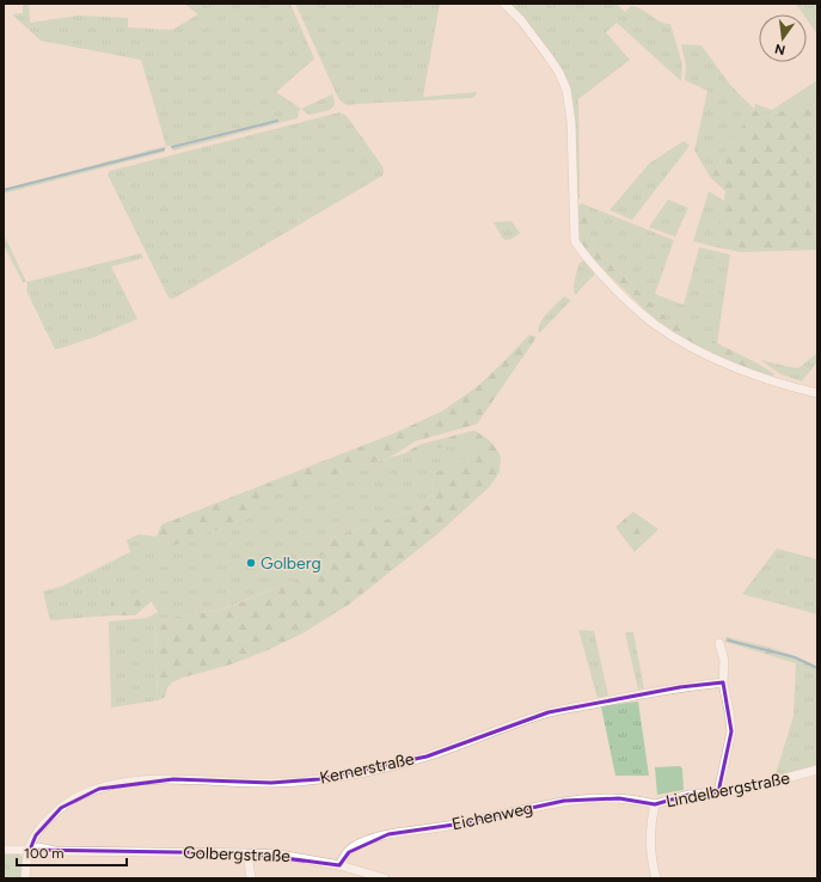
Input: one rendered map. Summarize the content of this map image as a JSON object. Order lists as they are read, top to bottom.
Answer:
{
  "streets": {
    "street": [
      "Kernerstraße",
      "Lindelbergstraße",
      "Eichenweg",
      "Golbergstraße"
    ]
  },
  "crossings": [
    ["Kernerstraße", "Golbergstraße"],
    ["Lindelbergstraße", "Eichenweg"],
    ["Eichenweg", "Golbergstraße"]
  ],
  "places": ["Golberg"],
  "scale_bar": "100 m",
  "north": "bottom"
}
